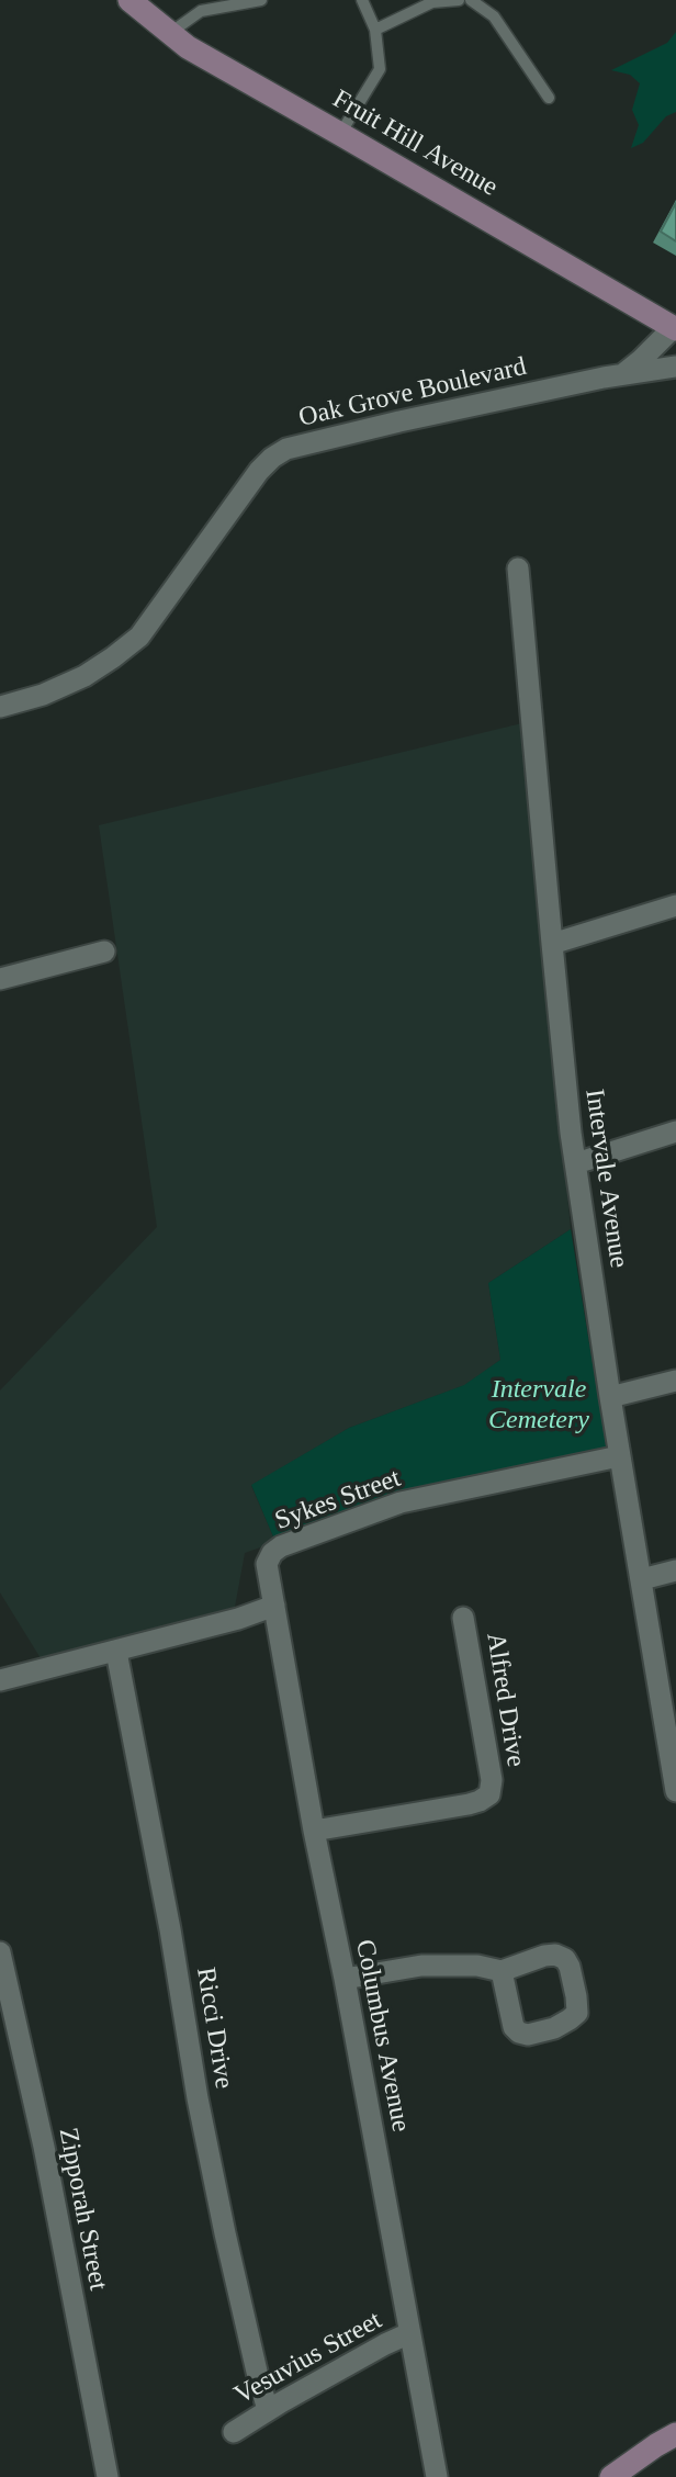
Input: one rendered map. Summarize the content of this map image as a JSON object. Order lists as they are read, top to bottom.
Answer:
{
  "streets": {
    "main road": ["Fruit Hill Avenue"],
    "street": [
      "Oak Grove Boulevard",
      "Intervale Avenue",
      "Sykes Street",
      "Alfred Drive",
      "Ricci Drive",
      "Columbus Avenue",
      "Zipporah Street",
      "Vesuvius Street"
    ]
  },
  "crossings": [
    ["Fruit Hill Avenue", "Oak Grove Boulevard"],
    ["Intervale Avenue", "Sykes Street"],
    ["Sykes Street", "Columbus Avenue"],
    ["Alfred Drive", "Columbus Avenue"],
    ["Ricci Drive", "Vesuvius Street"],
    ["Columbus Avenue", "Vesuvius Street"]
  ],
  "parks": ["Intervale Cemetery"]
}
